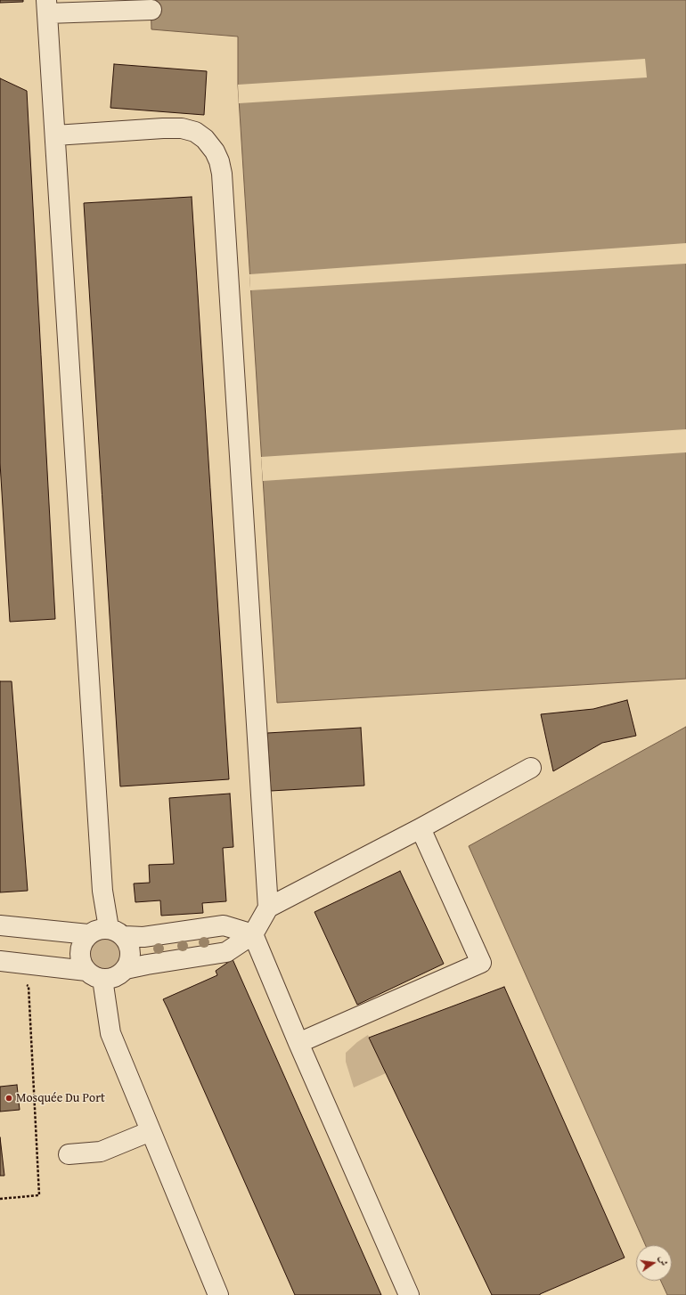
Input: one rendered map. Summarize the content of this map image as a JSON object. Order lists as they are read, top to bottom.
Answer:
{
  "places": ["Mosquée Du Port"],
  "north": "right"
}
